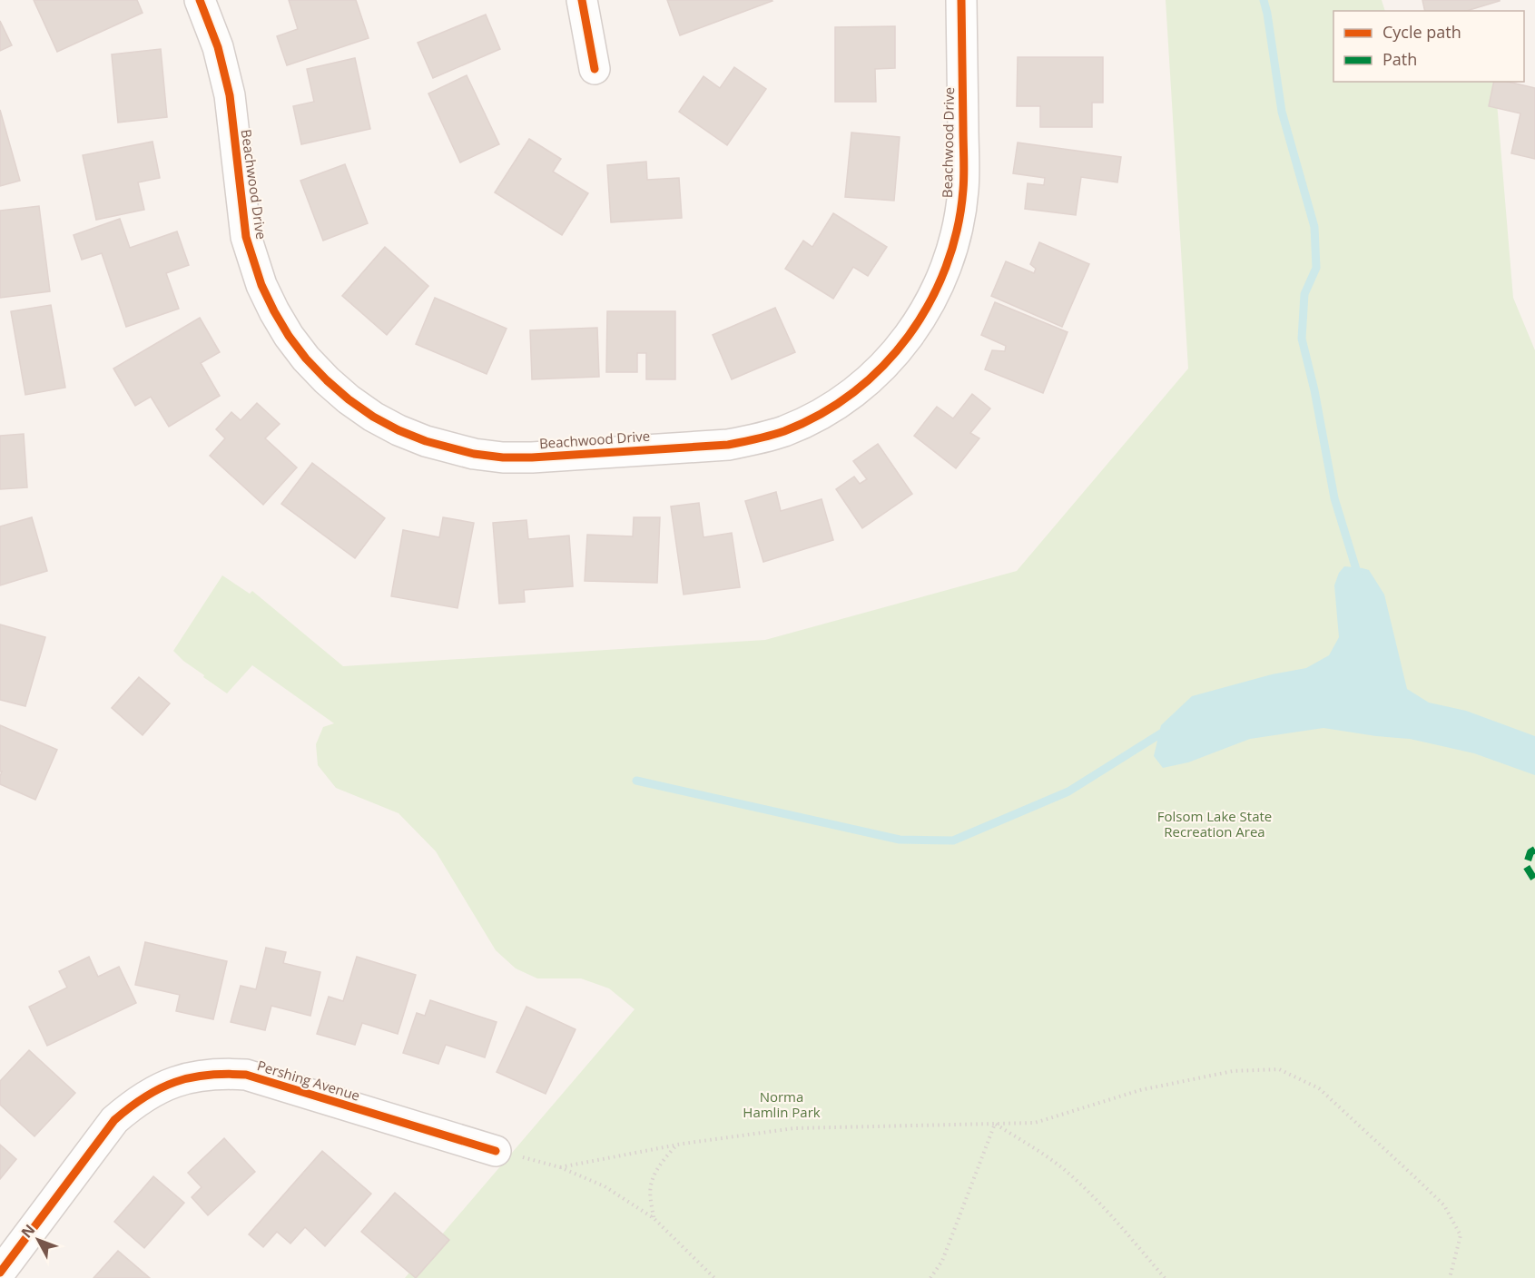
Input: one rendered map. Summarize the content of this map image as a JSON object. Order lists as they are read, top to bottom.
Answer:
{
  "streets": {
    "street": ["Beachwood Drive", "Pershing Avenue"]
  },
  "parks": ["Folsom Lake State Recreation Area", "Norma Hamlin Park"],
  "legend": ["Cycle path", "Path"],
  "north": "top left"
}
